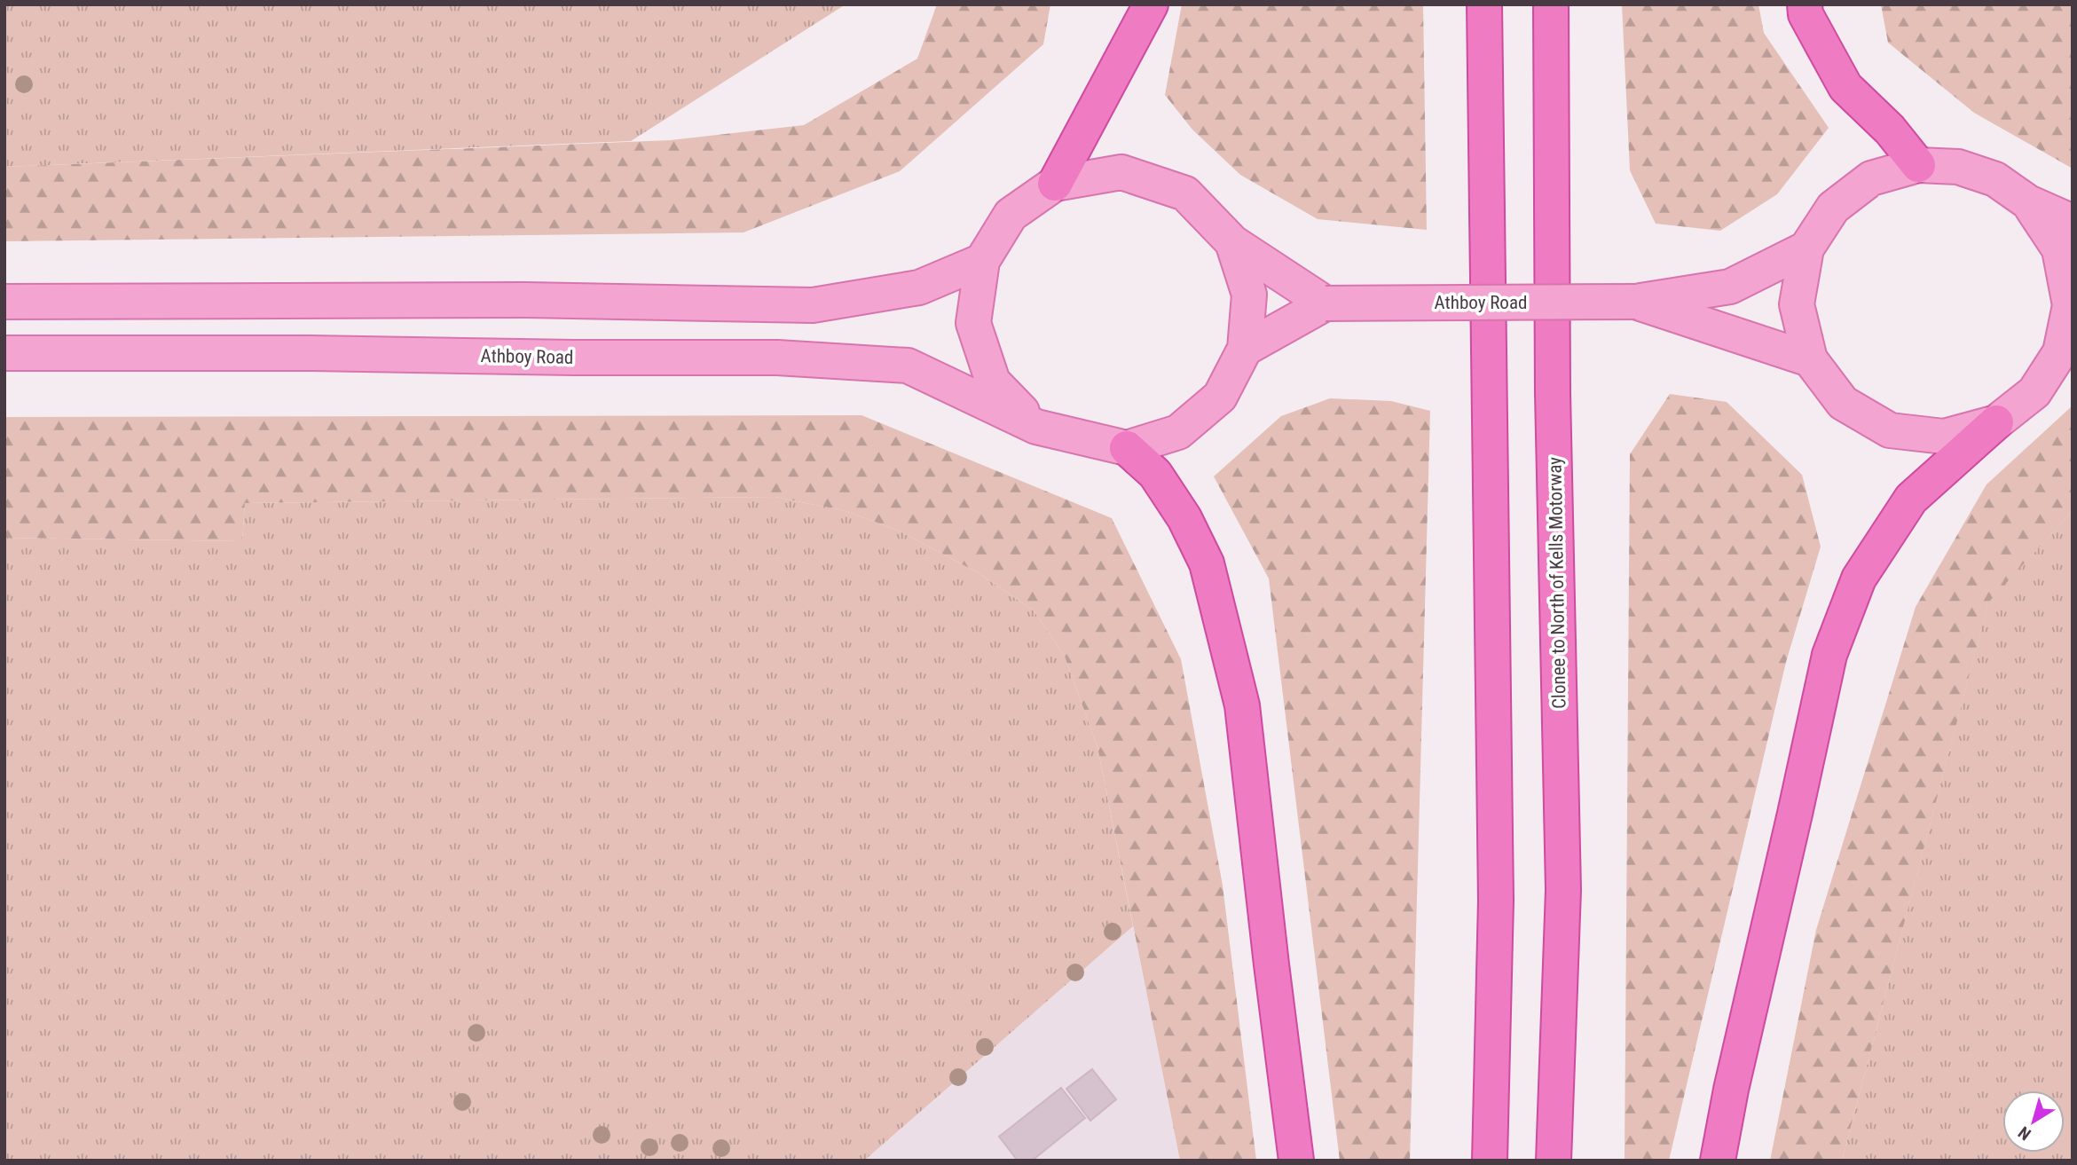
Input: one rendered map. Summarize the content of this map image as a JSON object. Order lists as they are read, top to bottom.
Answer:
{
  "streets": {
    "highway": ["Clonee to North of Kells Motorway"],
    "main road": ["Athboy Road"]
  },
  "north": "bottom left"
}
